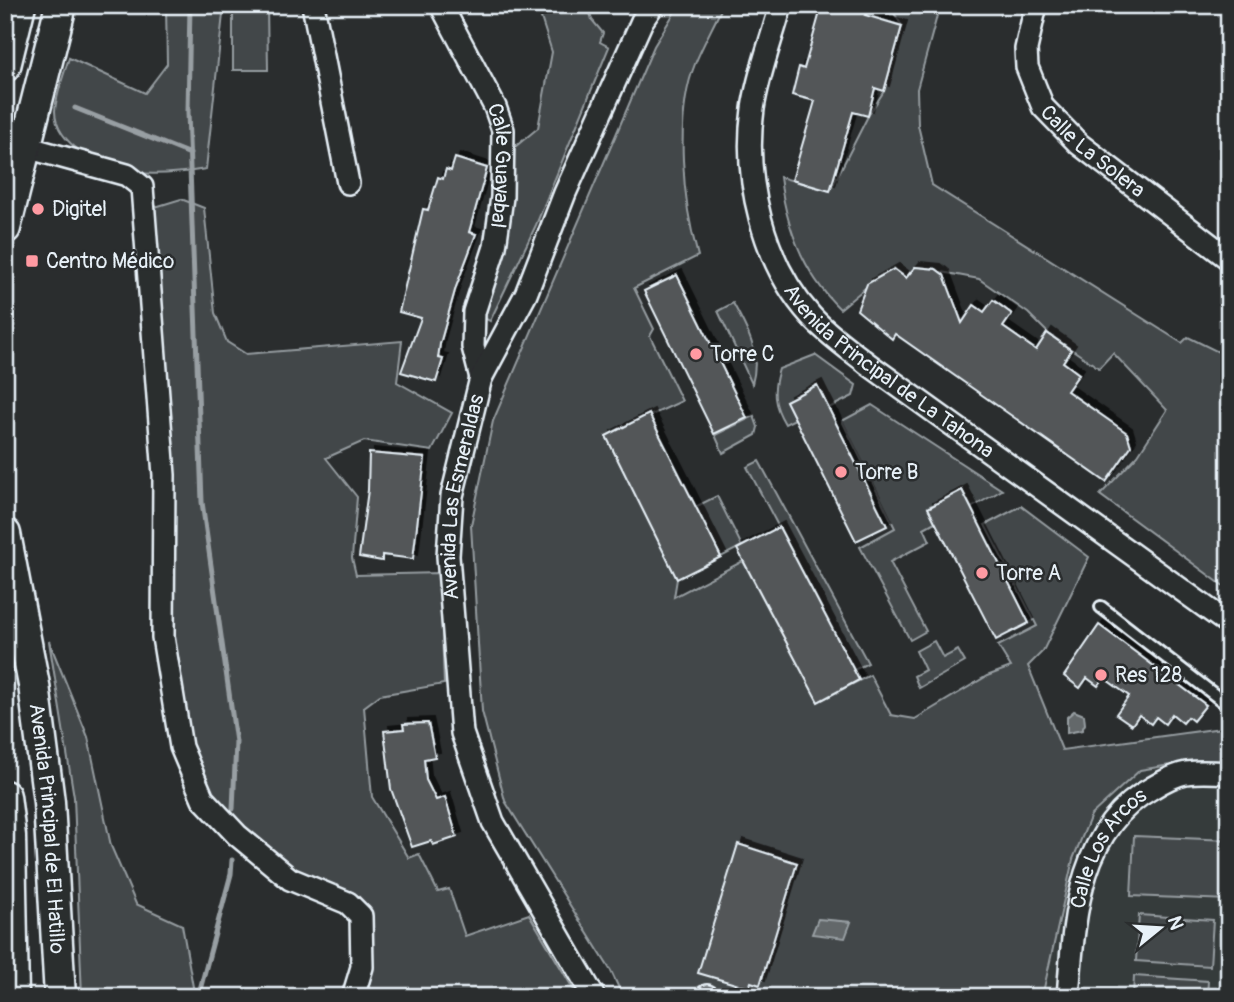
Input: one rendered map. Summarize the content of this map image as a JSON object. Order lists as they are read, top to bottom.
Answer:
{
  "streets": {
    "main road": ["Avenida Principal de El Hatillo"],
    "street": [
      "Calle La Solera",
      "Calle Guayabal",
      "Avenida Principal de La Tahona",
      "Avenida Las Esmeraldas",
      "Calle Los Arcos"
    ]
  },
  "crossings": [
    ["Calle Guayabal", "Avenida Las Esmeraldas"]
  ],
  "places": {
    "other": [
      "Digitel",
      "Torre C",
      "Torre B",
      "Torre A",
      "Res 128"
    ],
    "transit": ["Centro Médico"]
  },
  "north": "right"
}
